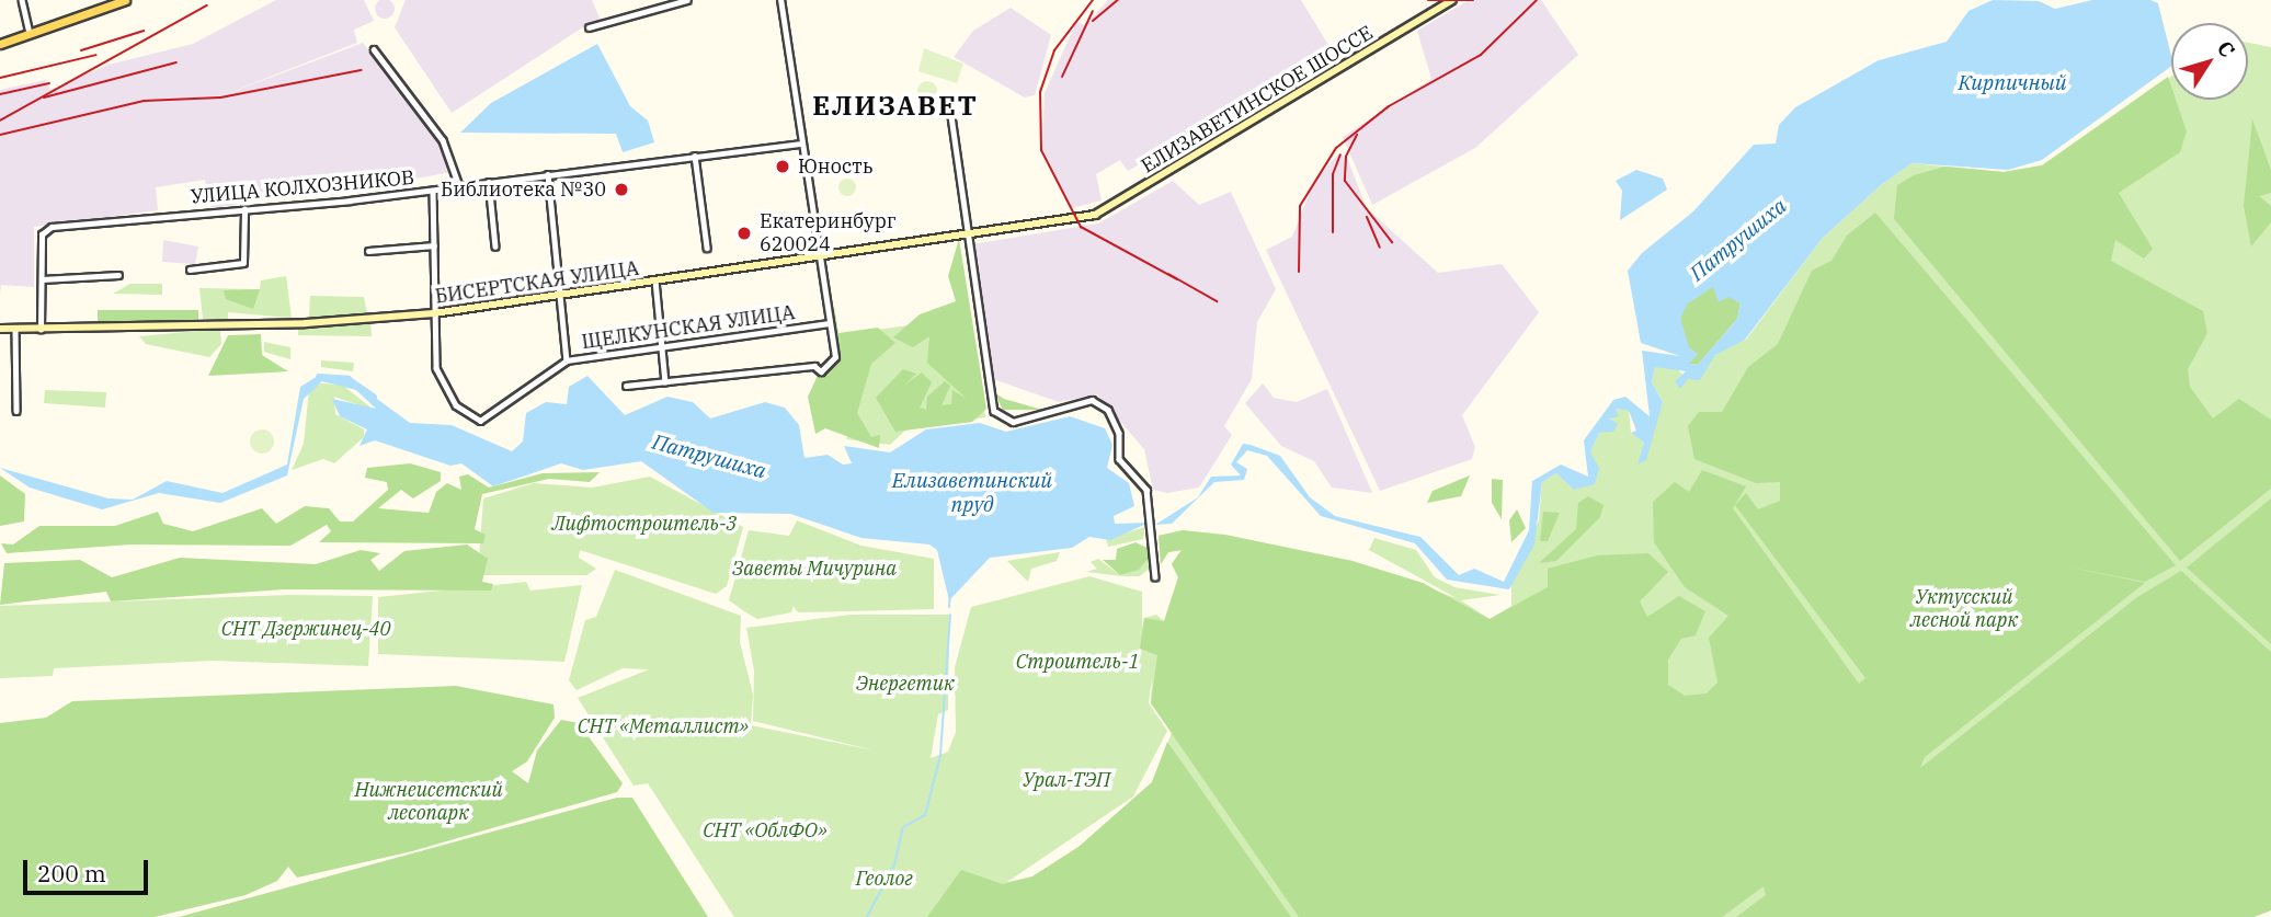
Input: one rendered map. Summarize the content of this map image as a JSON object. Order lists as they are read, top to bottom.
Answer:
{
  "streets": {
    "main road": ["ЕЛИЗАВЕТИНСКОЕ ШОССЕ", "БИСЕРТСКАЯ УЛИЦА"],
    "street": ["УЛИЦА КОЛХОЗНИКОВ", "ЩЕЛКУНСКАЯ УЛИЦА"]
  },
  "crossings": [
    ["ЕЛИЗАВЕТИНСКОЕ ШОССЕ", "БИСЕРТСКАЯ УЛИЦА"],
    ["УЛИЦА КОЛХОЗНИКОВ", "БИСЕРТСКАЯ УЛИЦА"],
    ["БИСЕРТСКАЯ УЛИЦА", "ЩЕЛКУНСКАЯ УЛИЦА"]
  ],
  "districts": ["ЕЛИЗАВЕТ"],
  "water": ["Кирпичный", "Патрушиха", "Елизаветинский пруд"],
  "parks": [
    "Лифтостроитель-3",
    "Заветы Мичурина",
    "Уктусский лесной парк",
    "СНТ Дзержинец-40",
    "Строитель-1",
    "Энергетик",
    "СНТ «Металлист»",
    "Урал-ТЭП",
    "Нижнеисетский лесопарк",
    "СНТ «ОблФО»",
    "Геолог"
  ],
  "places": ["Юность", "Библиотека №30", "Екатеринбург 620024"],
  "scale_bar": "200 m",
  "north": "top right"
}
